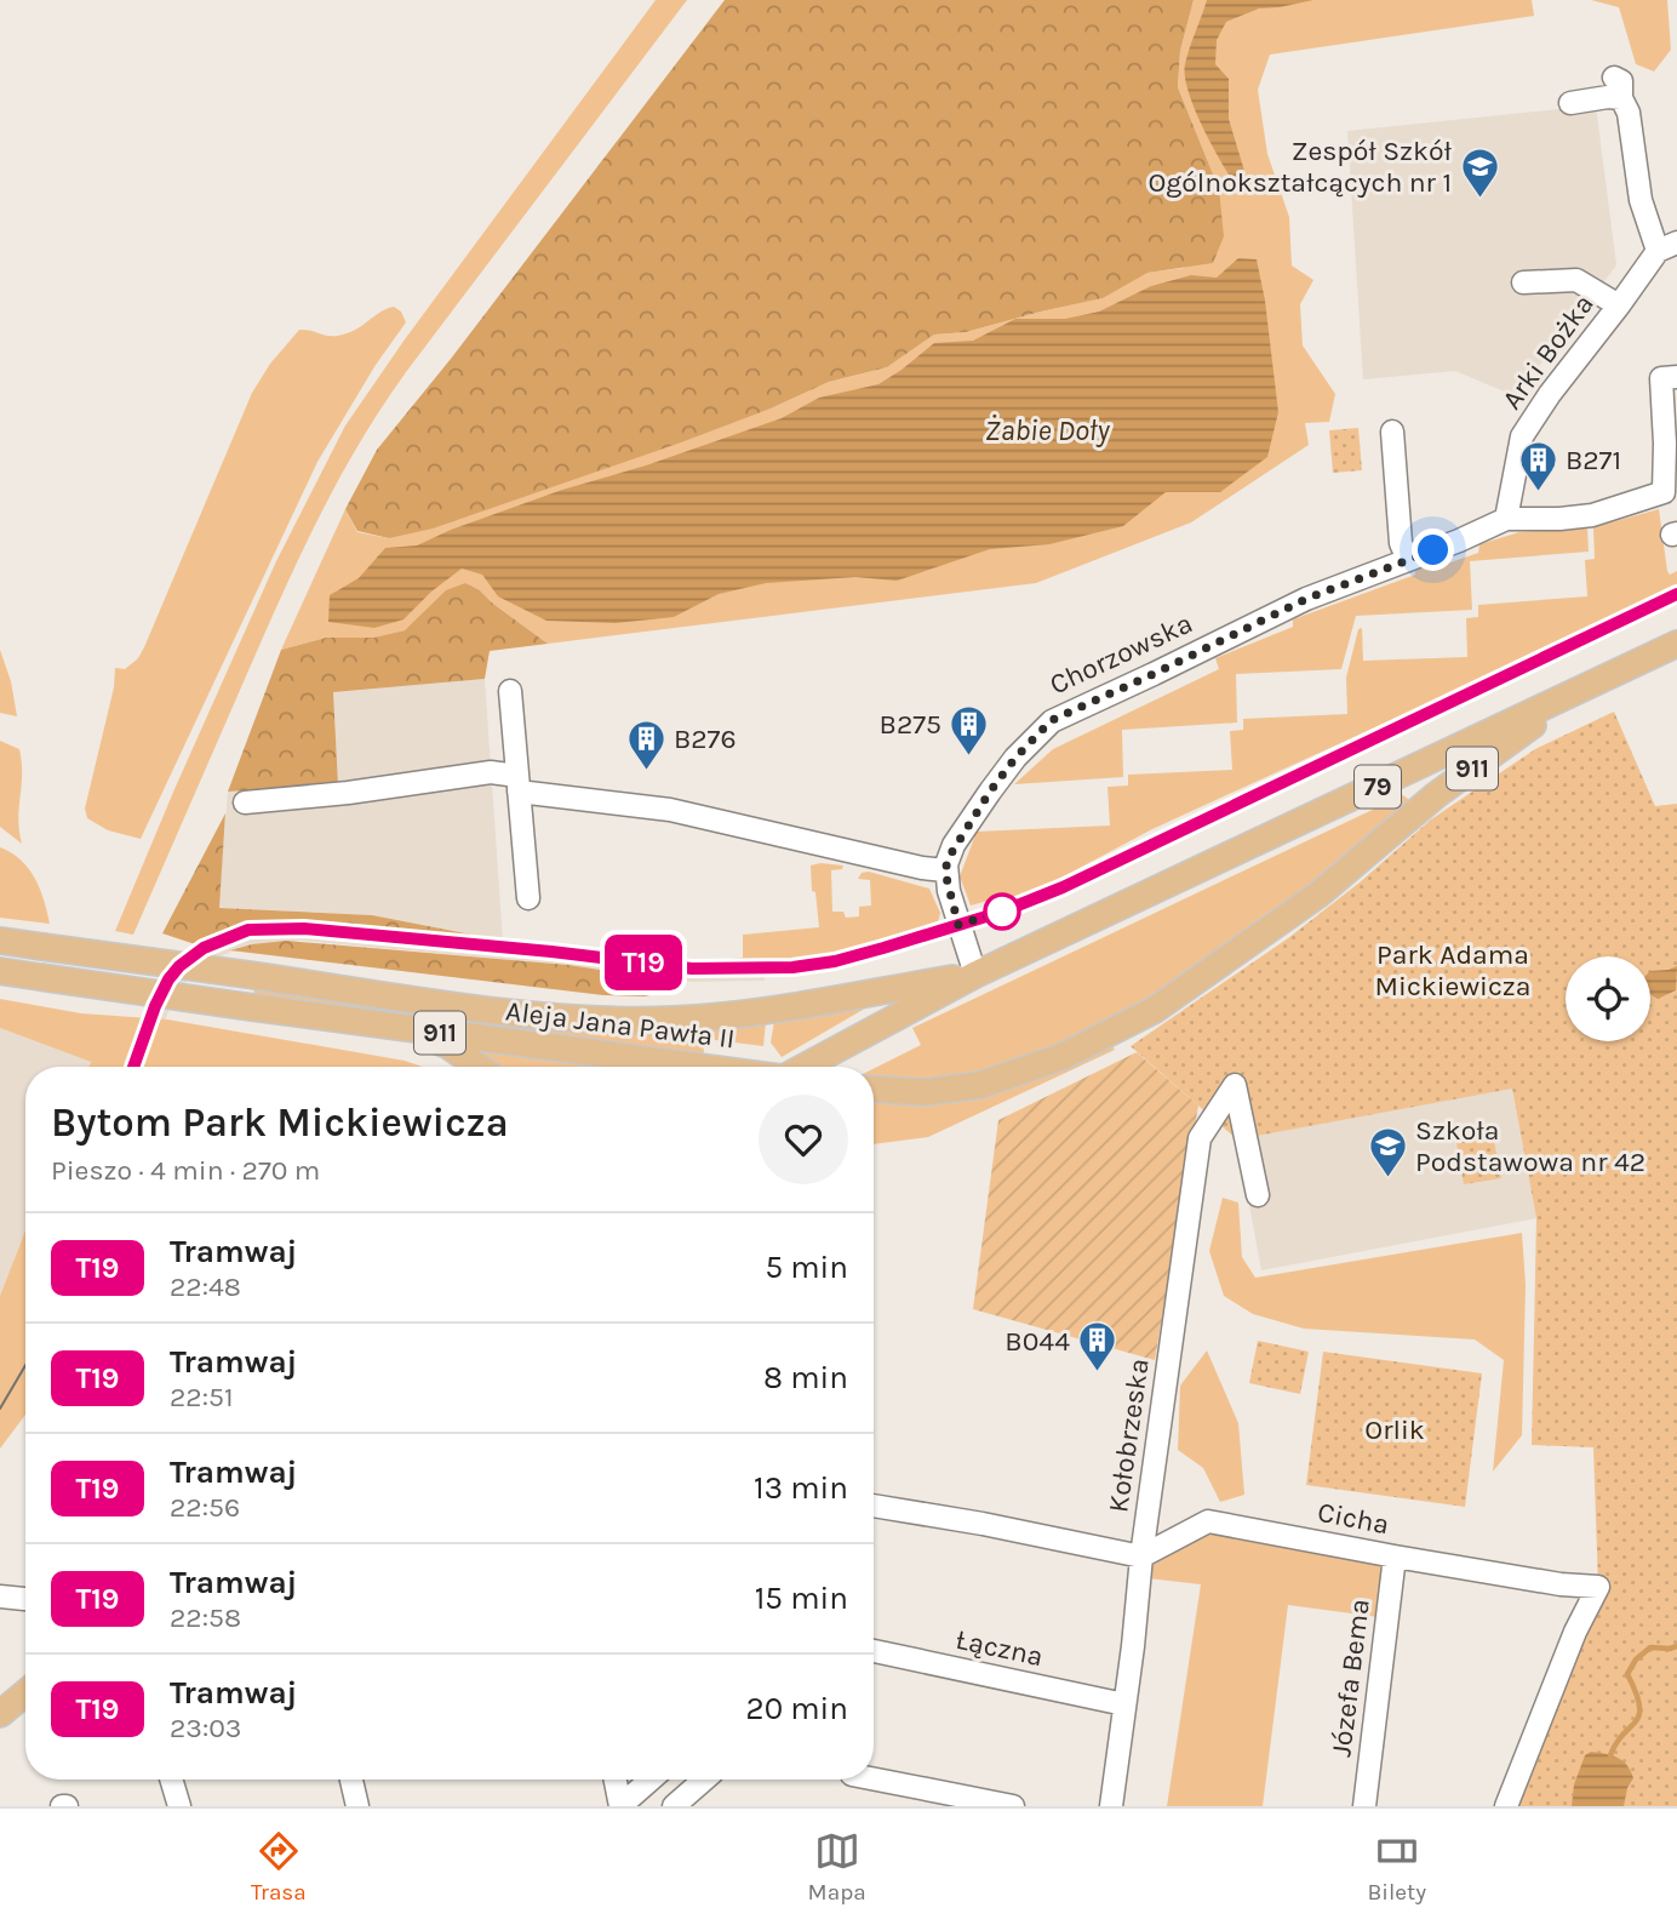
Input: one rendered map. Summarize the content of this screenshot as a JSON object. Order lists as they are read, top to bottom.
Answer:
{
  "streets": {
    "main road": ["911", "79", "Aleja Jana Pawła II"],
    "street": [
      "Arki Bożka",
      "Chorzowska",
      "Kołobrzeska",
      "Cicha",
      "Łączna",
      "Józefa Bema"
    ]
  },
  "crossings": [
    ["Arki Bożka", "Chorzowska"],
    ["911", "79"],
    ["79", "Aleja Jana Pawła II"],
    ["Kołobrzeska", "Cicha"],
    ["Kołobrzeska", "Łączna"],
    ["Cicha", "Józefa Bema"]
  ],
  "water": ["Żabie Doły"],
  "parks": ["Park Adama Mickiewicza", "Orlik"],
  "places": {
    "school or university": ["Zespół Szkół Ogólnokształcących nr 1", "Szkoła Podstawowa nr 42"],
    "building": [
      "B271",
      "B275",
      "B276",
      "B044"
    ]
  },
  "lines": ["tram line T19"],
  "page": {
    "on_map": "T19",
    "heading": ["Bytom Park Mickiewicza", "Pieszo · 4 min · 270 m"],
    "list": [
      {
        "mark": "T19",
        "name": "Tramwaj",
        "note": "22:48",
        "value": "5 min"
      },
      {
        "mark": "T19",
        "name": "Tramwaj",
        "note": "22:51",
        "value": "8 min"
      },
      {
        "mark": "T19",
        "name": "Tramwaj",
        "note": "22:56",
        "value": "13 min"
      },
      {
        "mark": "T19",
        "name": "Tramwaj",
        "note": "22:58",
        "value": "15 min"
      },
      {
        "mark": "T19",
        "name": "Tramwaj",
        "note": "23:03",
        "value": "20 min"
      }
    ],
    "tabs": ["Trasa", "Mapa", "Bilety"]
  }
}
